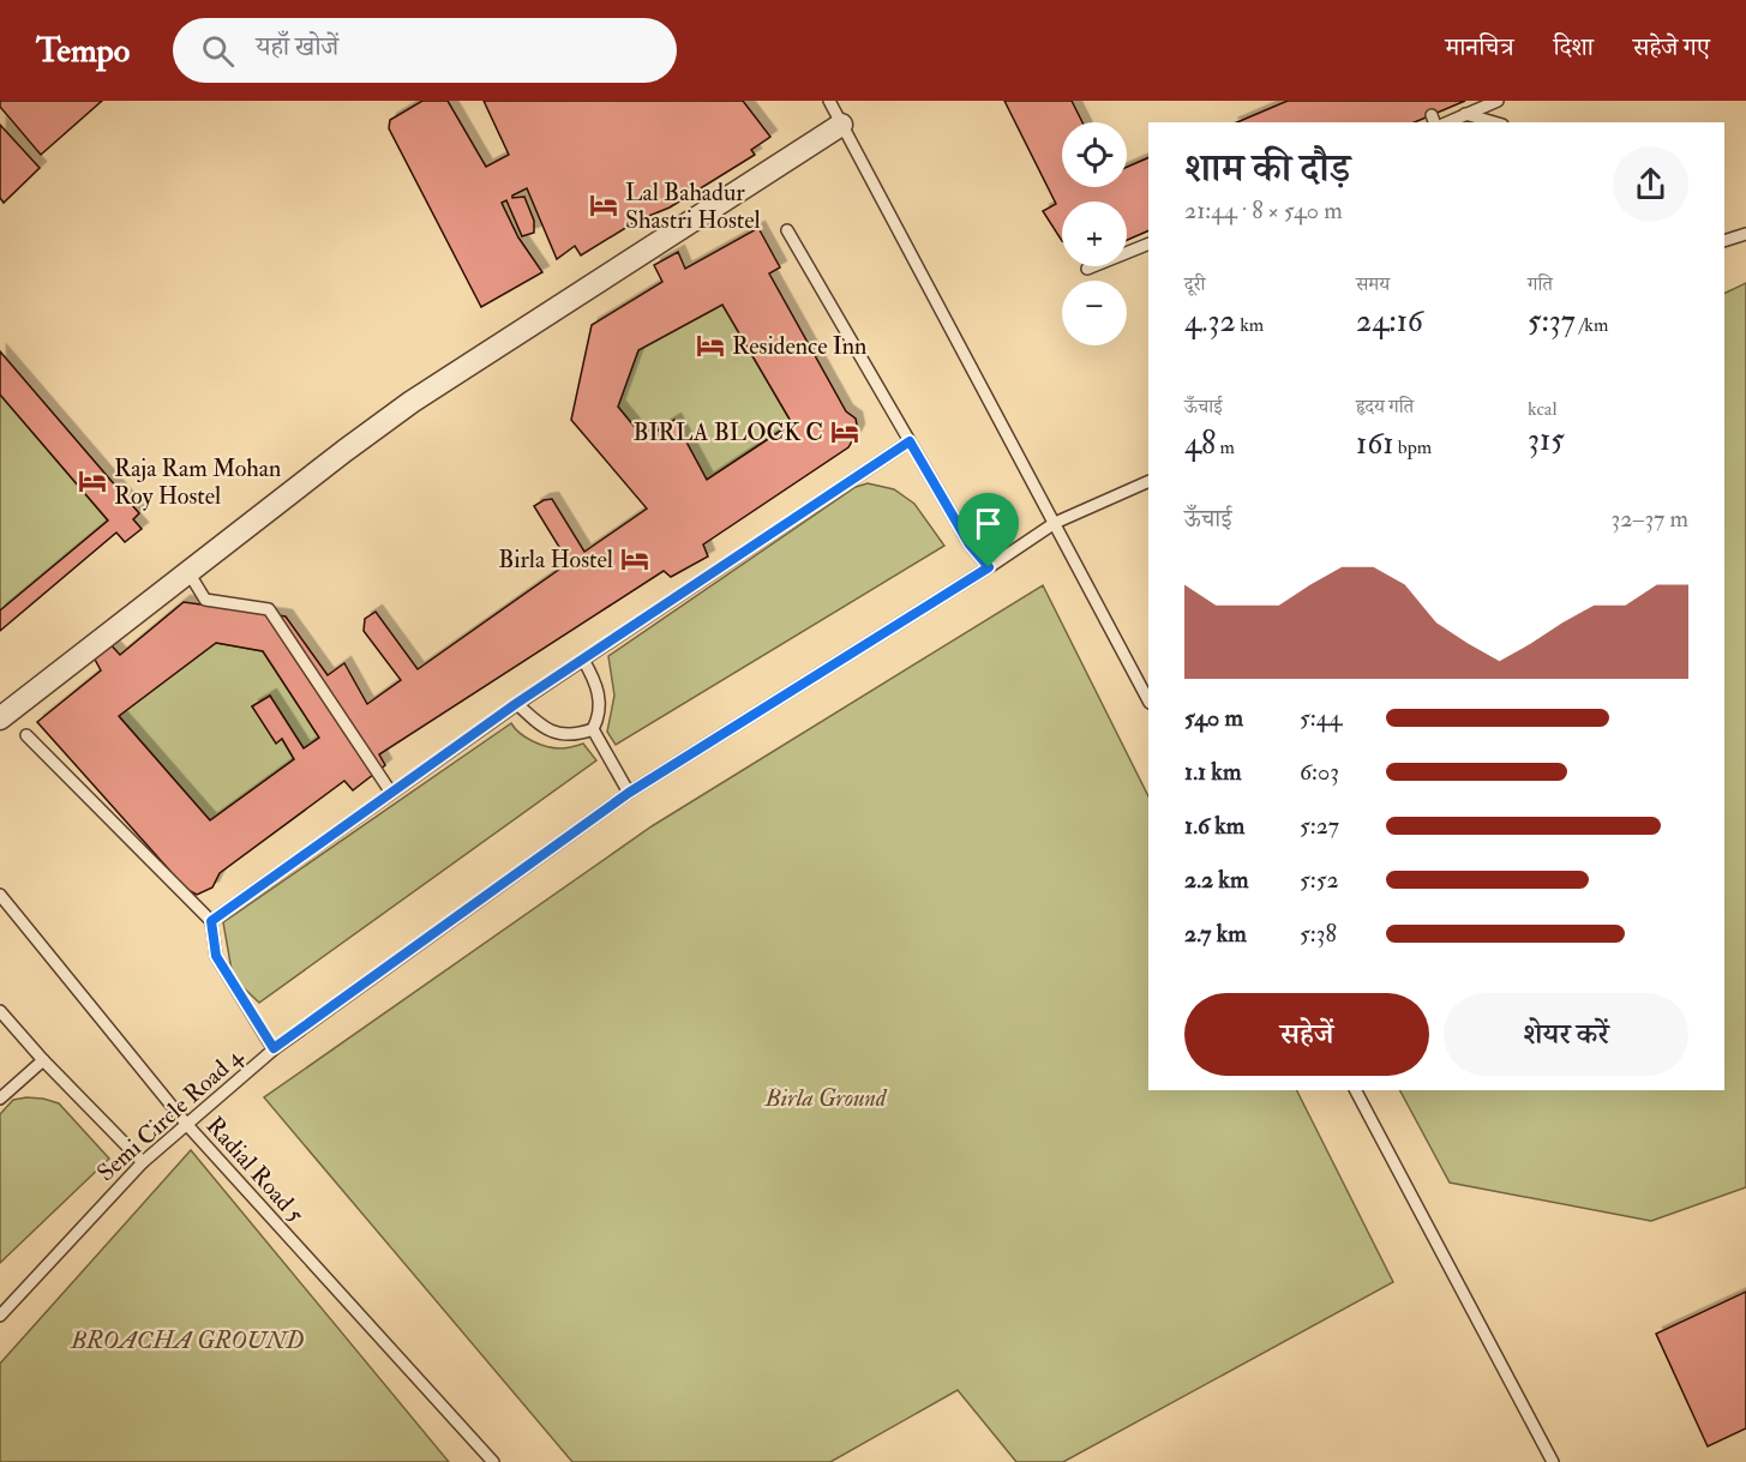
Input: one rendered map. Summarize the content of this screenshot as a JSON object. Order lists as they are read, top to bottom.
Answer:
{
  "streets": {
    "lane": ["Semi Circle Road 4", "Radial Road 5"]
  },
  "crossings": [
    ["Semi Circle Road 4", "Radial Road 5"]
  ],
  "parks": ["Birla Ground", "BROACHA GROUND"],
  "places": {
    "hotel": [
      "Lal Bahadur Shastri Hostel",
      "Residence Inn",
      "BIRLA BLOCK C",
      "Raja Ram Mohan Roy Hostel",
      "Birla Hostel"
    ]
  },
  "page": {
    "header": "Tempo",
    "search": "यहाँ खोजें",
    "nav": ["मानचित्र", "दिशा", "सहेजे गए"],
    "map_buttons": ["+", "−"],
    "heading": ["शाम की दौड़", "21:44 · 8 × 540 m"],
    "stats": [
      ["दूरी", "4.32 km"],
      ["समय", "24:16"],
      ["गति", "5:37 /km"],
      ["ऊँचाई", "48 m"],
      ["हृदय गति", "161 bpm"],
      ["kcal", "315"]
    ],
    "chart": ["ऊँचाई", "32–37 m"],
    "list": [
      {
        "name": "540 m",
        "note": "5:44"
      },
      {
        "name": "1.1 km",
        "note": "6:03"
      },
      {
        "name": "1.6 km",
        "note": "5:27"
      },
      {
        "name": "2.2 km",
        "note": "5:52"
      },
      {
        "name": "2.7 km",
        "note": "5:38"
      }
    ],
    "buttons": ["सहेजें", "शेयर करें"]
  }
}
